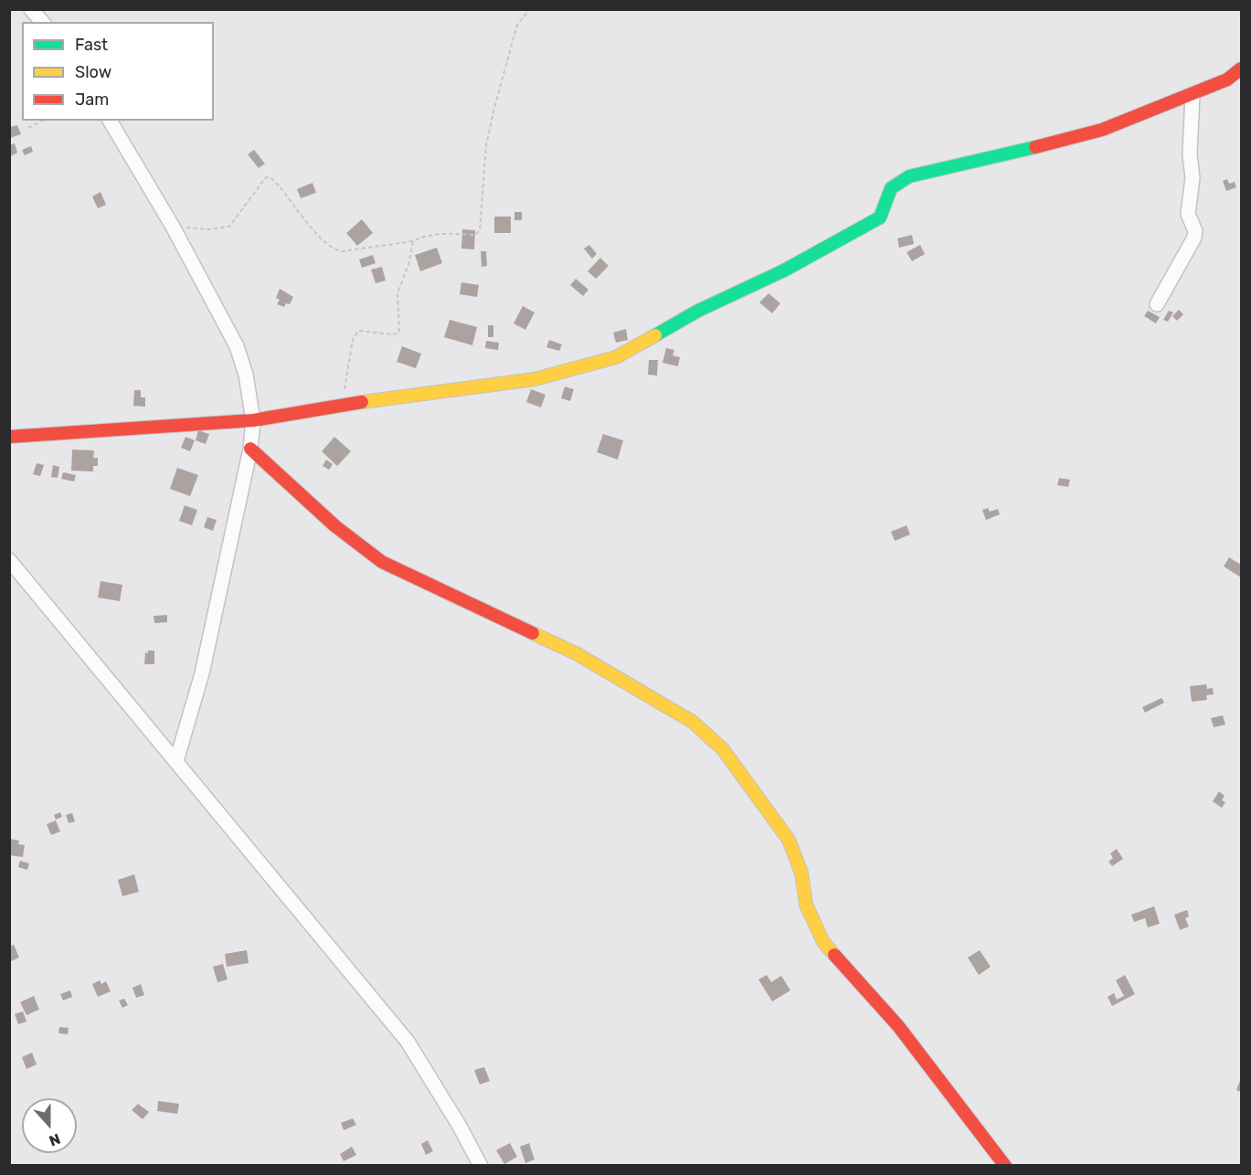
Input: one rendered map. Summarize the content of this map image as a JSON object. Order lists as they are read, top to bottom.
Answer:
{
  "legend": ["Fast", "Slow", "Jam"],
  "north": "bottom"
}
